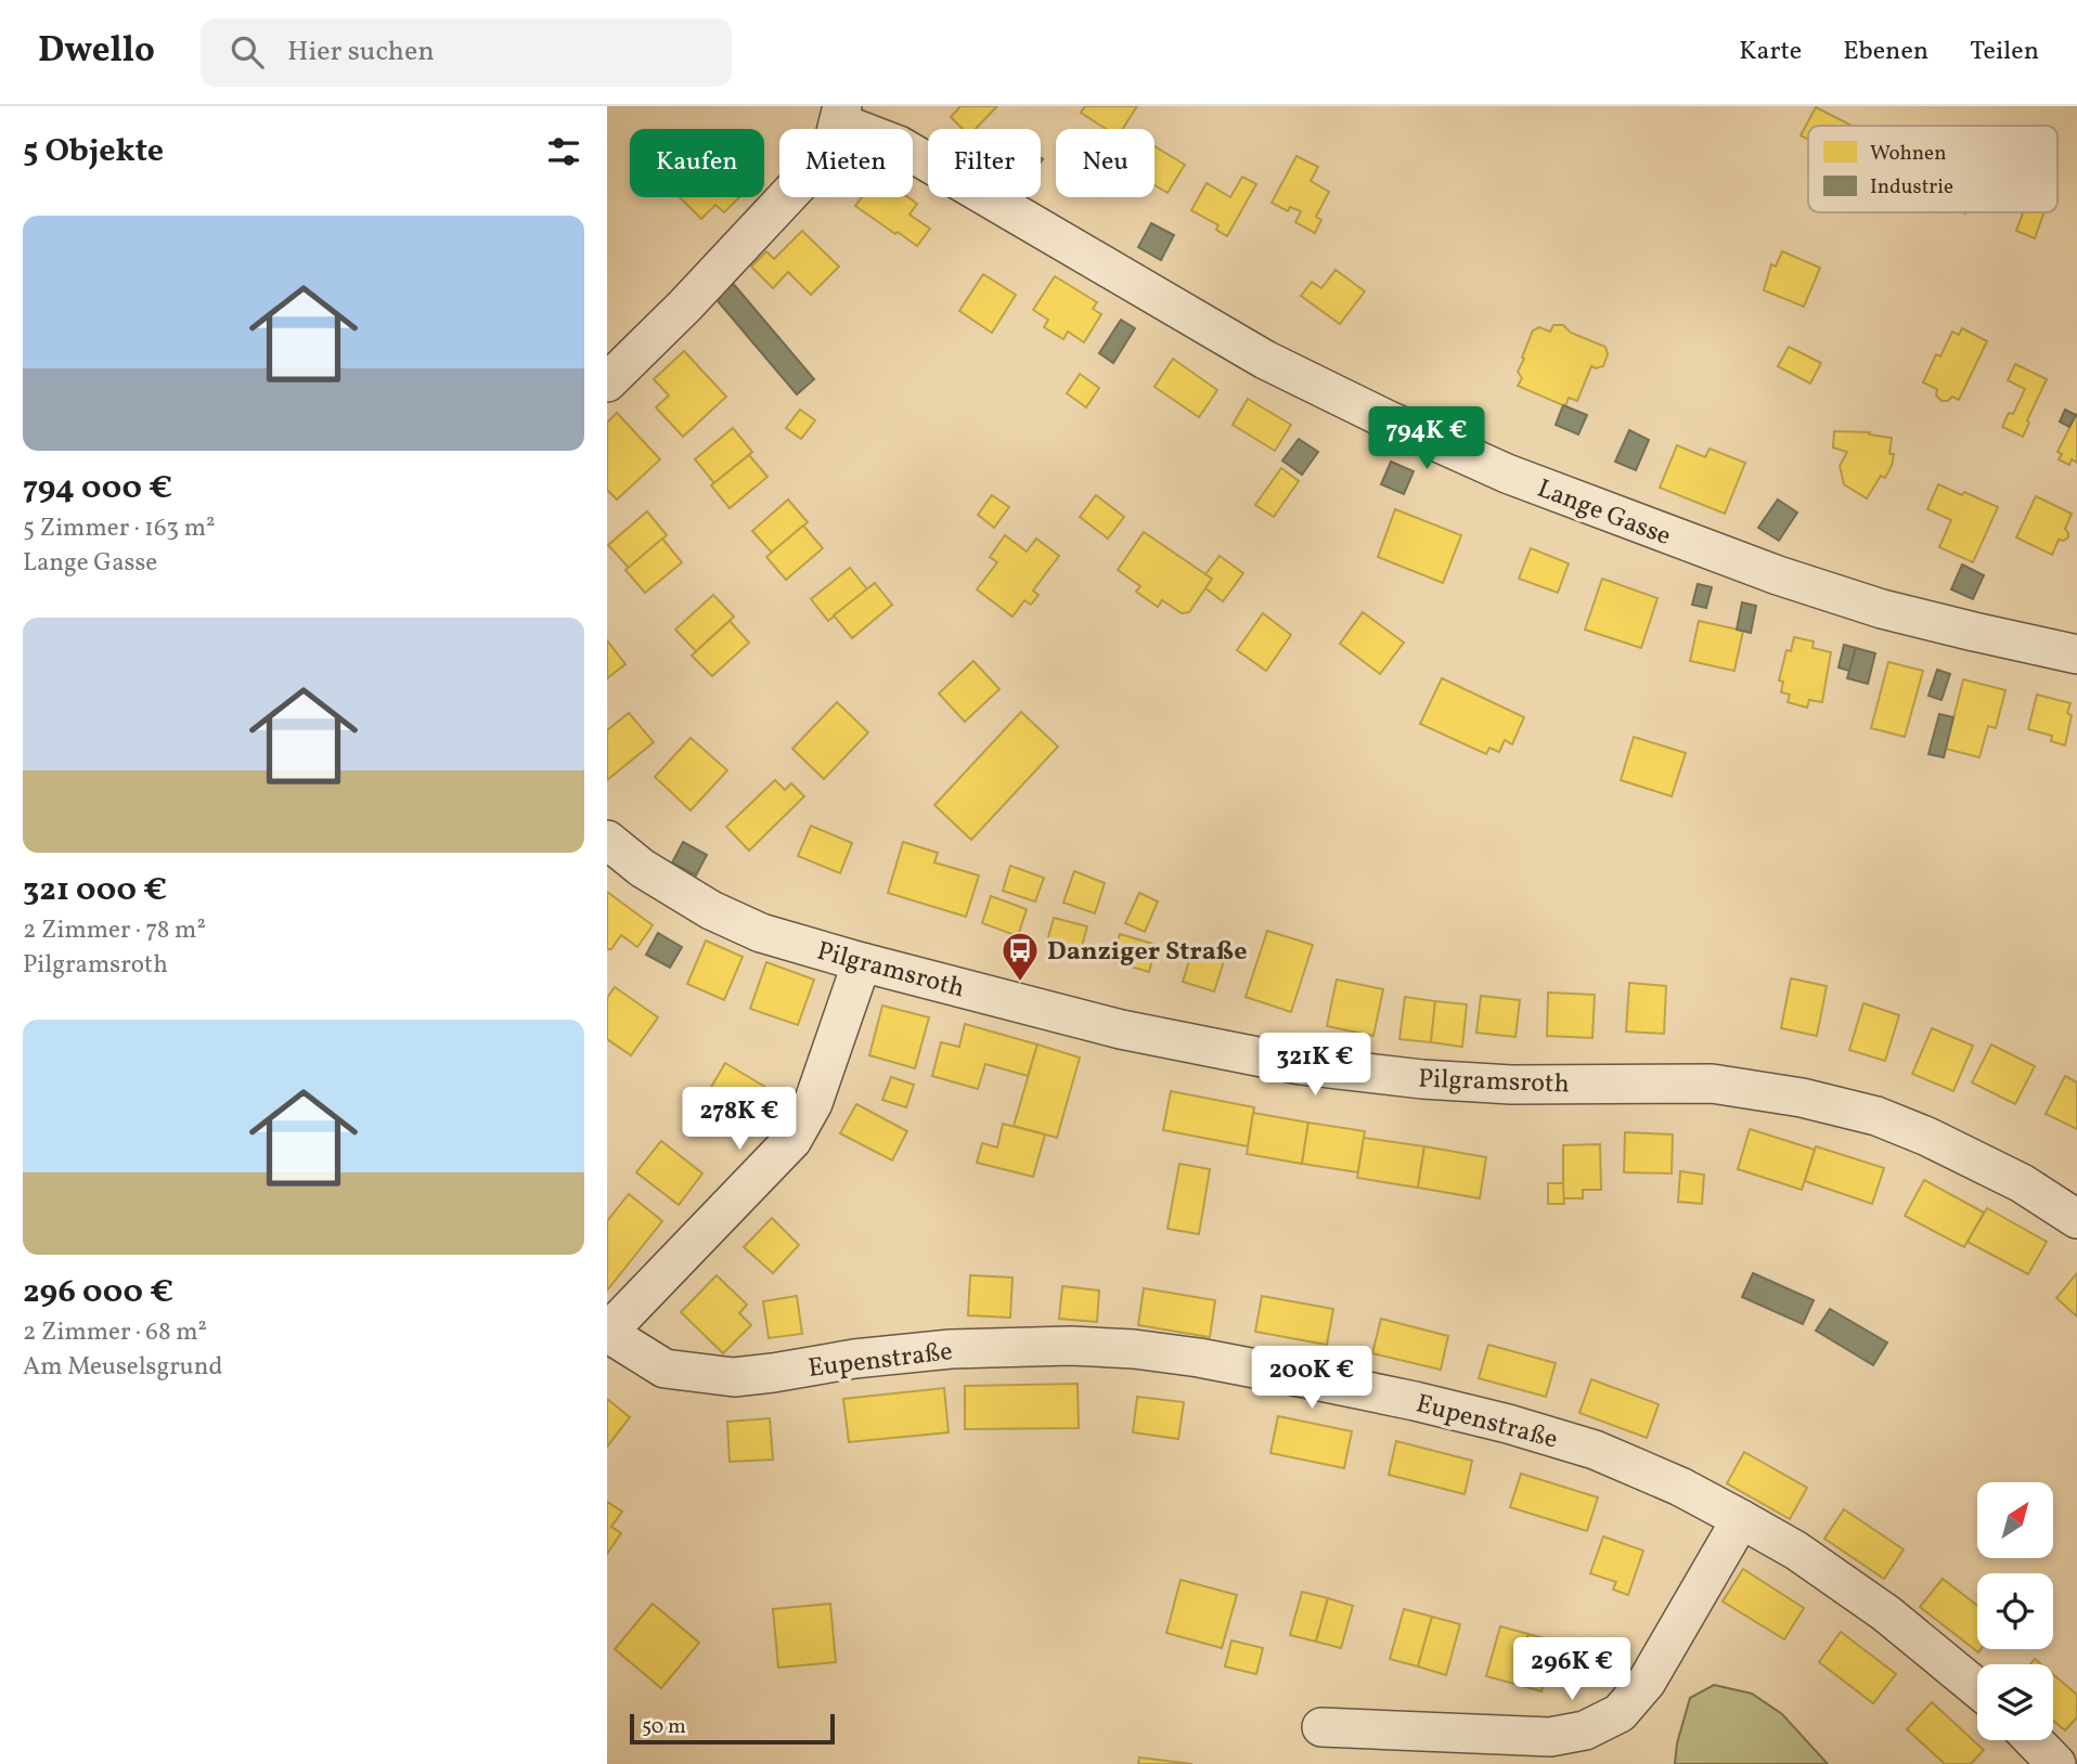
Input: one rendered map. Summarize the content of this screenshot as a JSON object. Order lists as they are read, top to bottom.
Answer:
{
  "streets": {
    "street": ["Lange Gasse", "Pilgramsroth", "Eupenstraße"]
  },
  "places": {
    "bus stop": ["Danziger Straße"]
  },
  "legend": ["Wohnen", "Industrie"],
  "scale_bar": "50 m",
  "north": "top right",
  "page": {
    "header": "Dwello",
    "search": "Hier suchen",
    "nav": ["Karte", "Ebenen", "Teilen"],
    "heading": "5 Objekte",
    "chip": [
      "Kaufen",
      "Mieten",
      "Filter",
      "Neu"
    ],
    "list": [
      {
        "name": "794 000 €",
        "note": "5 Zimmer · 163 m² · Lange Gasse"
      },
      {
        "name": "321 000 €",
        "note": "2 Zimmer · 78 m² · Pilgramsroth"
      },
      {
        "name": "296 000 €",
        "note": "2 Zimmer · 68 m² · Am Meuselsgrund"
      }
    ],
    "price": [
      "794K €",
      "321K €",
      "278K €",
      "200K €",
      "296K €"
    ],
    "scale": "50 m"
  }
}
